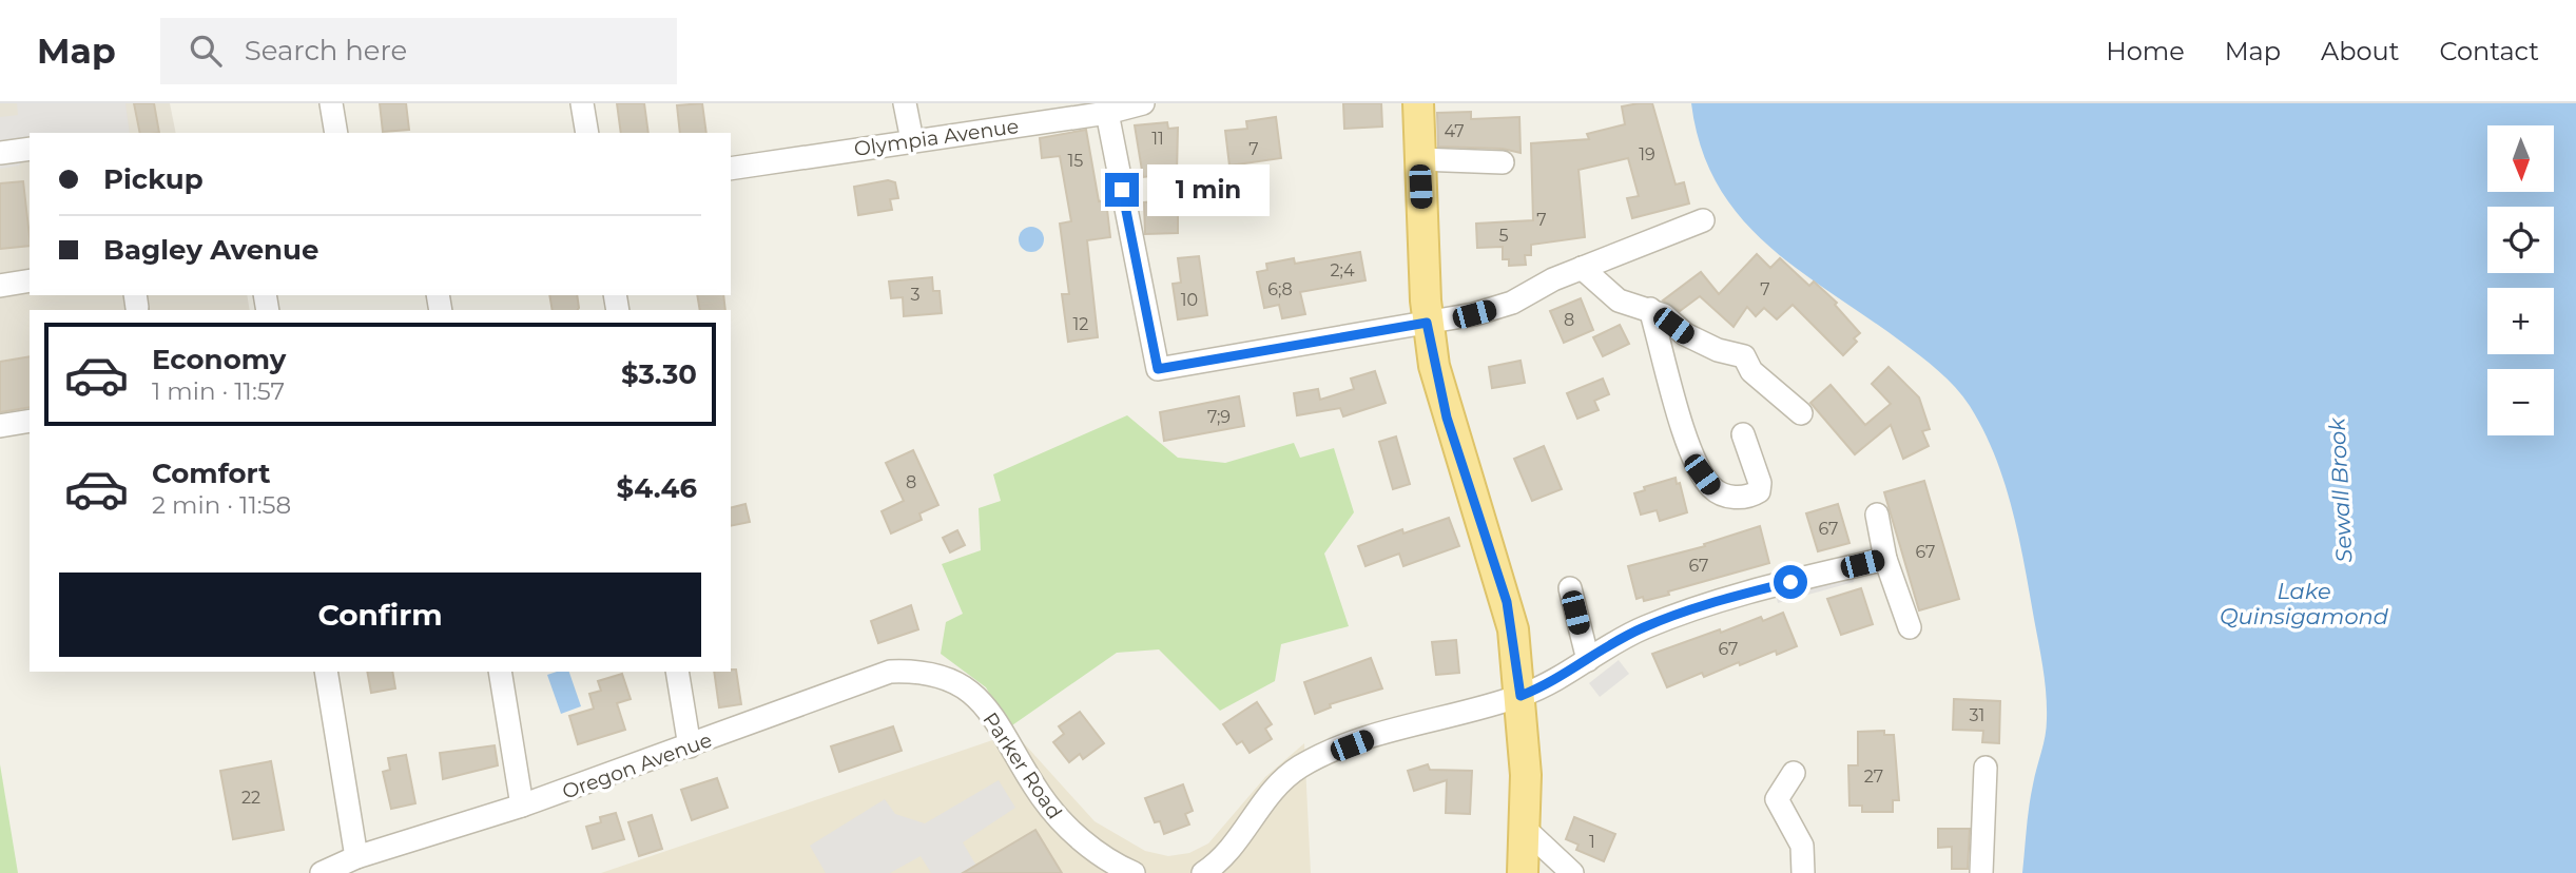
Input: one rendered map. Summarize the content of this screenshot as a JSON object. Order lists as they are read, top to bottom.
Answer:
{
  "streets": {
    "street": ["Olympia Avenue", "Oregon Avenue", "Parker Road"]
  },
  "crossings": [
    ["Oregon Avenue", "Parker Road"]
  ],
  "water": ["Sewall Brook", "Lake Quinsigamond"],
  "house_numbers": [
    "47",
    "11",
    "7",
    "19",
    "15",
    "7",
    "5",
    "2;4",
    "6;8",
    "7",
    "3",
    "10",
    "8",
    "12",
    "7;9",
    "8",
    "67",
    "67",
    "67",
    "67",
    "31",
    "27",
    "22",
    "1"
  ],
  "north": "bottom",
  "page": {
    "header": "Map",
    "search": "Search here",
    "nav": [
      "Home",
      "Map",
      "About",
      "Contact"
    ],
    "map_buttons": ["+", "−"],
    "banner": ["Pickup", "Bagley Avenue"],
    "bubble": "1 min",
    "list": [
      {
        "name": "Economy",
        "note": "1 min · 11:57",
        "value": "$3.30"
      },
      {
        "name": "Comfort",
        "note": "2 min · 11:58",
        "value": "$4.46"
      }
    ],
    "buttons": "Confirm"
  }
}
